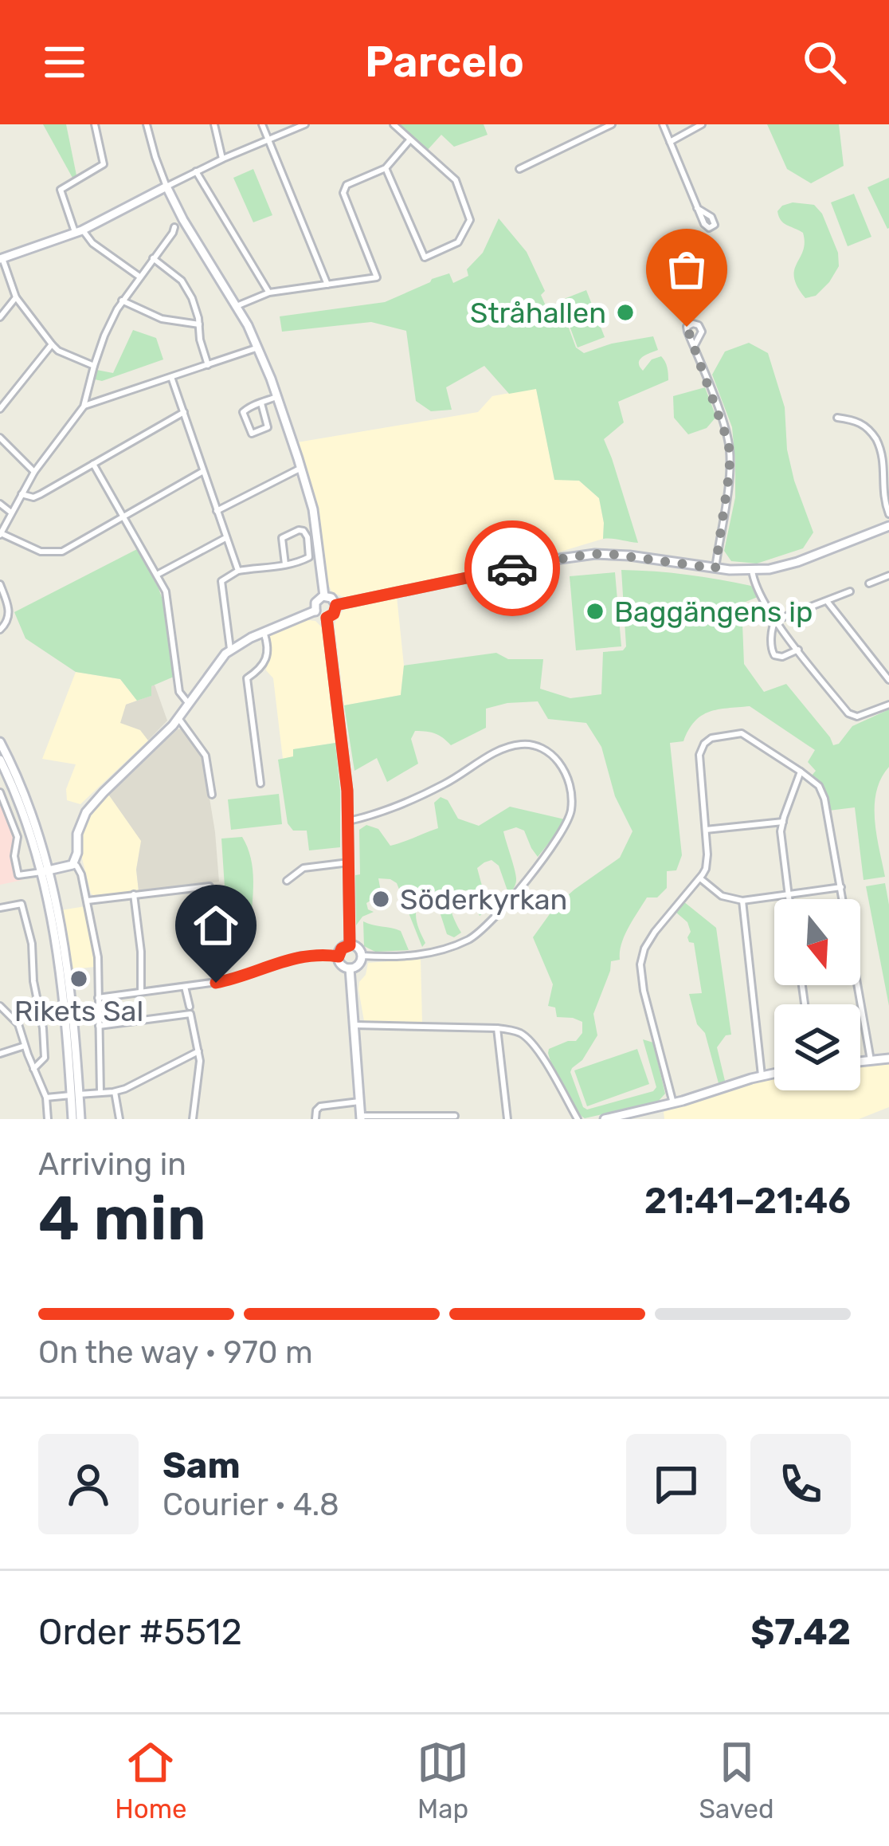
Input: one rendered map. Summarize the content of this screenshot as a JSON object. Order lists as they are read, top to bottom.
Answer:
{
  "places": [
    "Stråhallen",
    "Baggängens ip",
    "Söderkyrkan",
    "Rikets Sal"
  ],
  "north": "bottom",
  "page": {
    "header": "Parcelo",
    "heading": ["4 min", "Arriving in", "21:41–21:46"],
    "panel": [
      "Sam",
      "Courier · 4.8",
      "Order #5512",
      "$7.42"
    ],
    "bar": "On the way · 970 m",
    "tabs": ["Home", "Map", "Saved"]
  }
}
